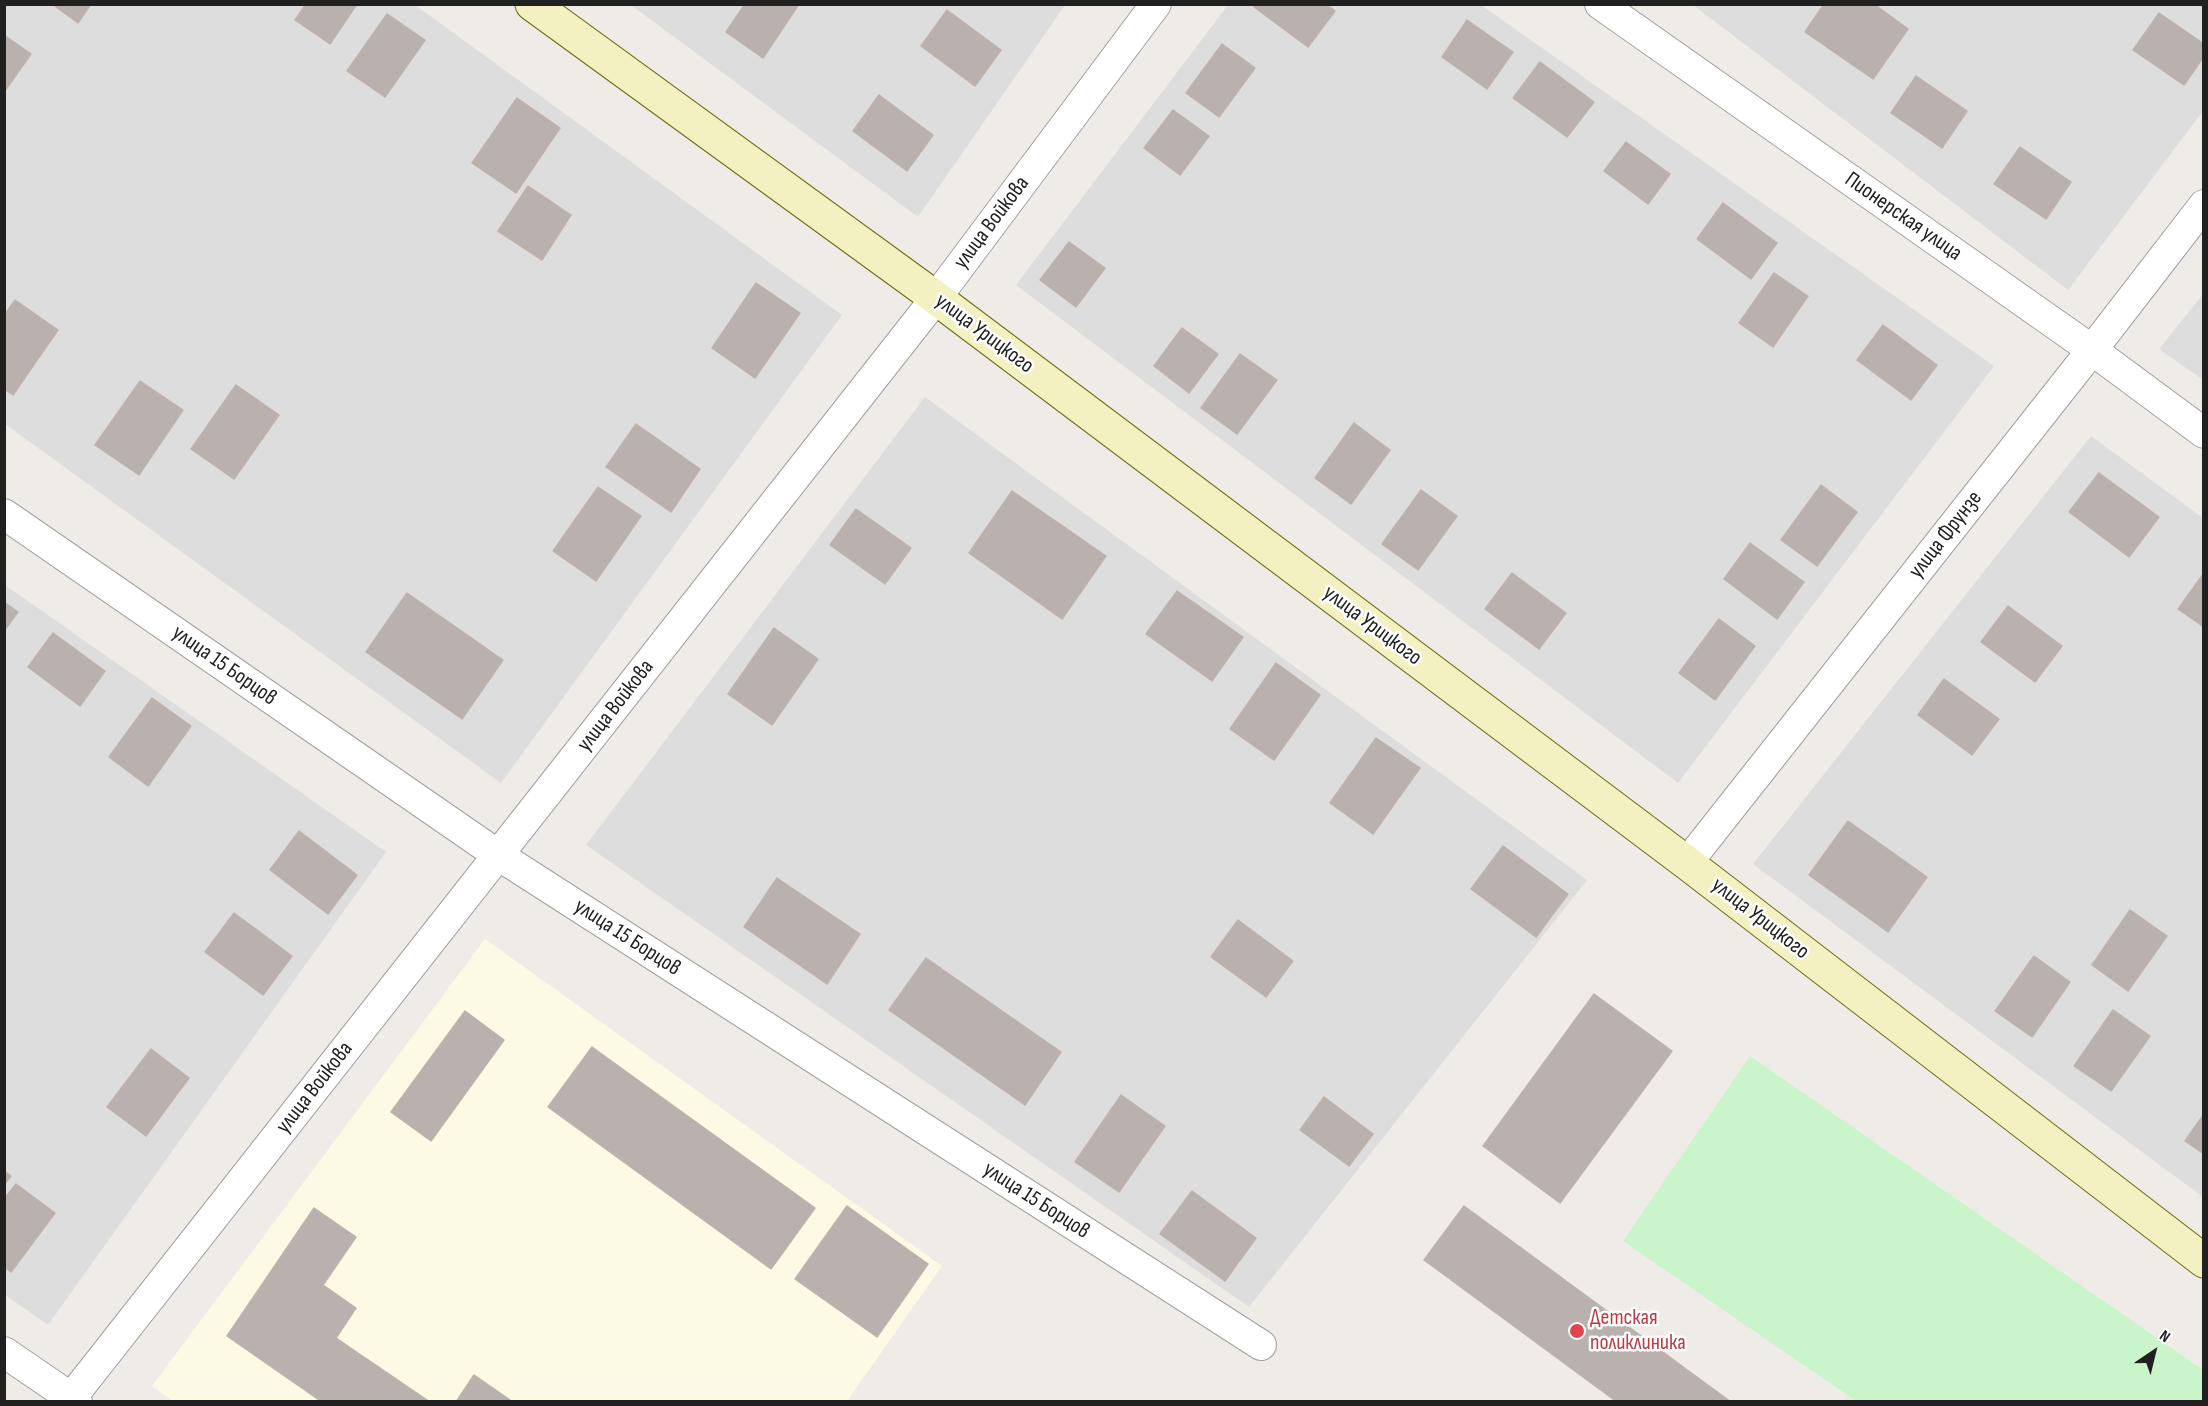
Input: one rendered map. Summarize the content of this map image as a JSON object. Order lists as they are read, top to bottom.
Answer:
{
  "streets": {
    "street": [
      "Пионерская улица",
      "улица Войкова",
      "улица Урицкого",
      "улица Фрунзе",
      "улица 15 Борцов"
    ]
  },
  "crossings": [
    ["Пионерская улица", "улица Фрунзе"],
    ["улица Войкова", "улица Урицкого"],
    ["улица Войкова", "улица 15 Борцов"],
    ["улица Урицкого", "улица Фрунзе"]
  ],
  "places": ["Детская поликлиника"],
  "north": "top right"
}
